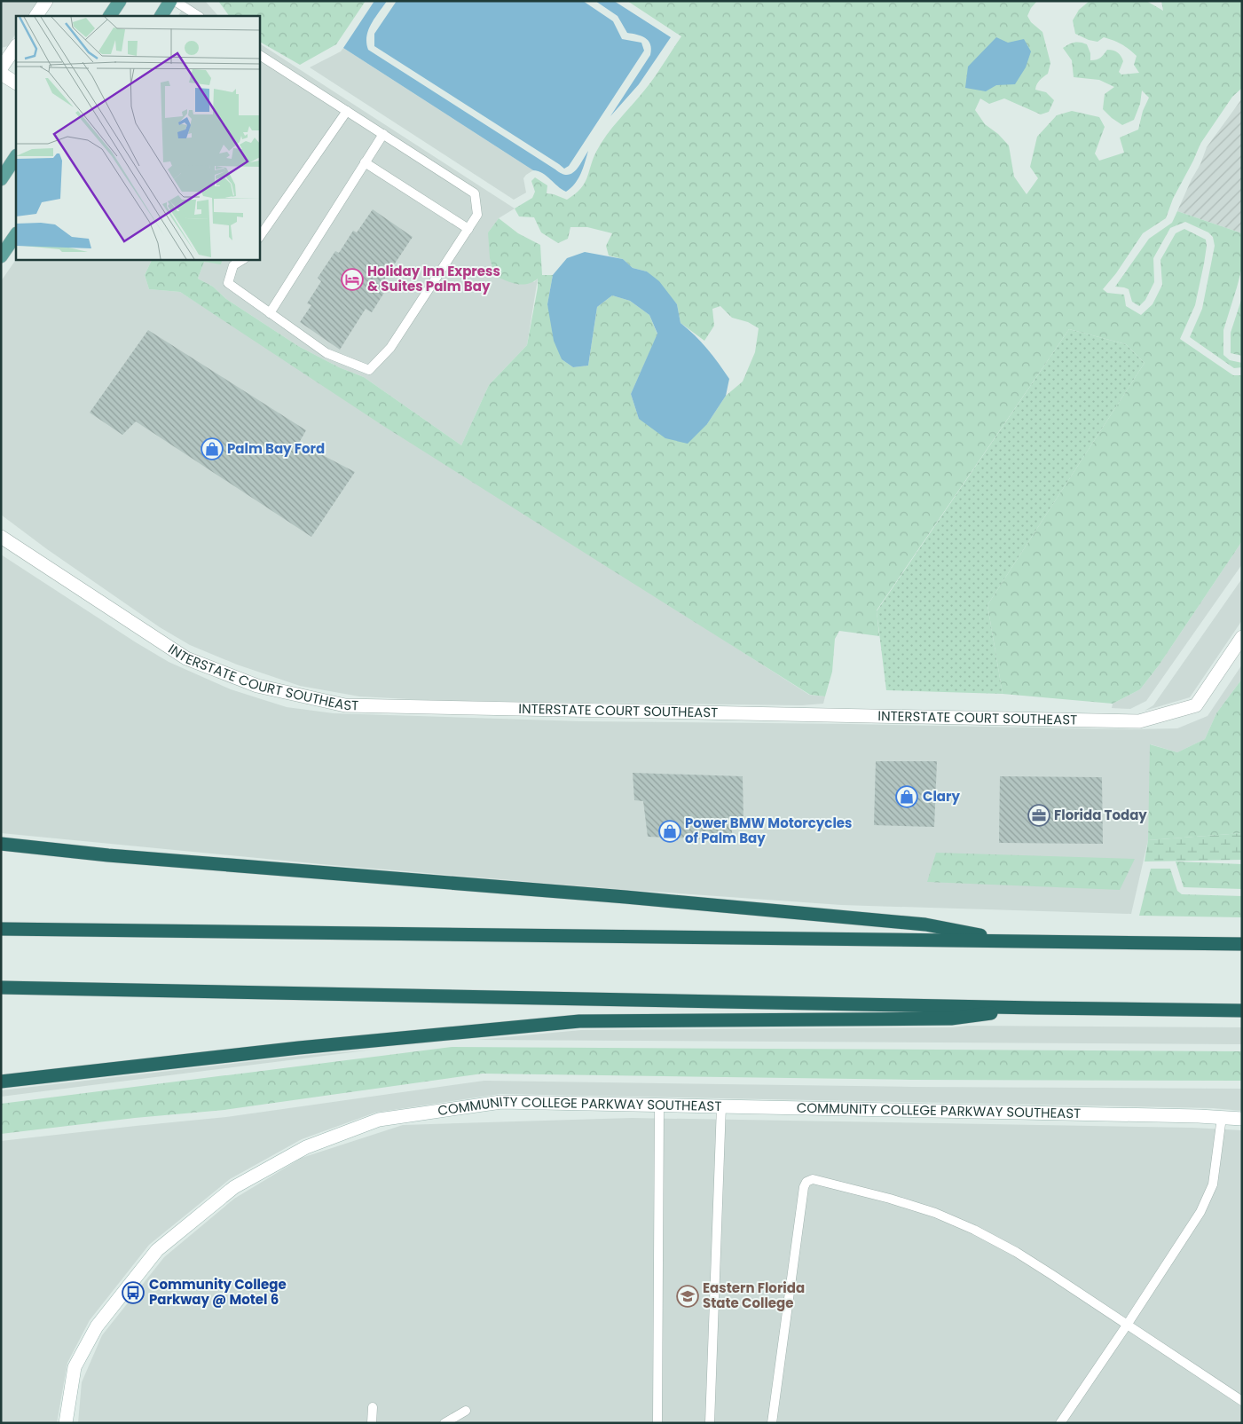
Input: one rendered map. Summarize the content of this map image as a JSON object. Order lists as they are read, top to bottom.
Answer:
{
  "streets": {
    "street": ["INTERSTATE COURT SOUTHEAST", "COMMUNITY COLLEGE PARKWAY SOUTHEAST"]
  },
  "places": {
    "hotel": ["Holiday Inn Express & Suites Palm Bay"],
    "shop": ["Palm Bay Ford", "Clary", "Power BMW Motorcycles of Palm Bay"],
    "office": ["Florida Today"],
    "bus stop": ["Community College Parkway @ Motel 6"],
    "school or university": ["Eastern Florida State College"]
  }
}
